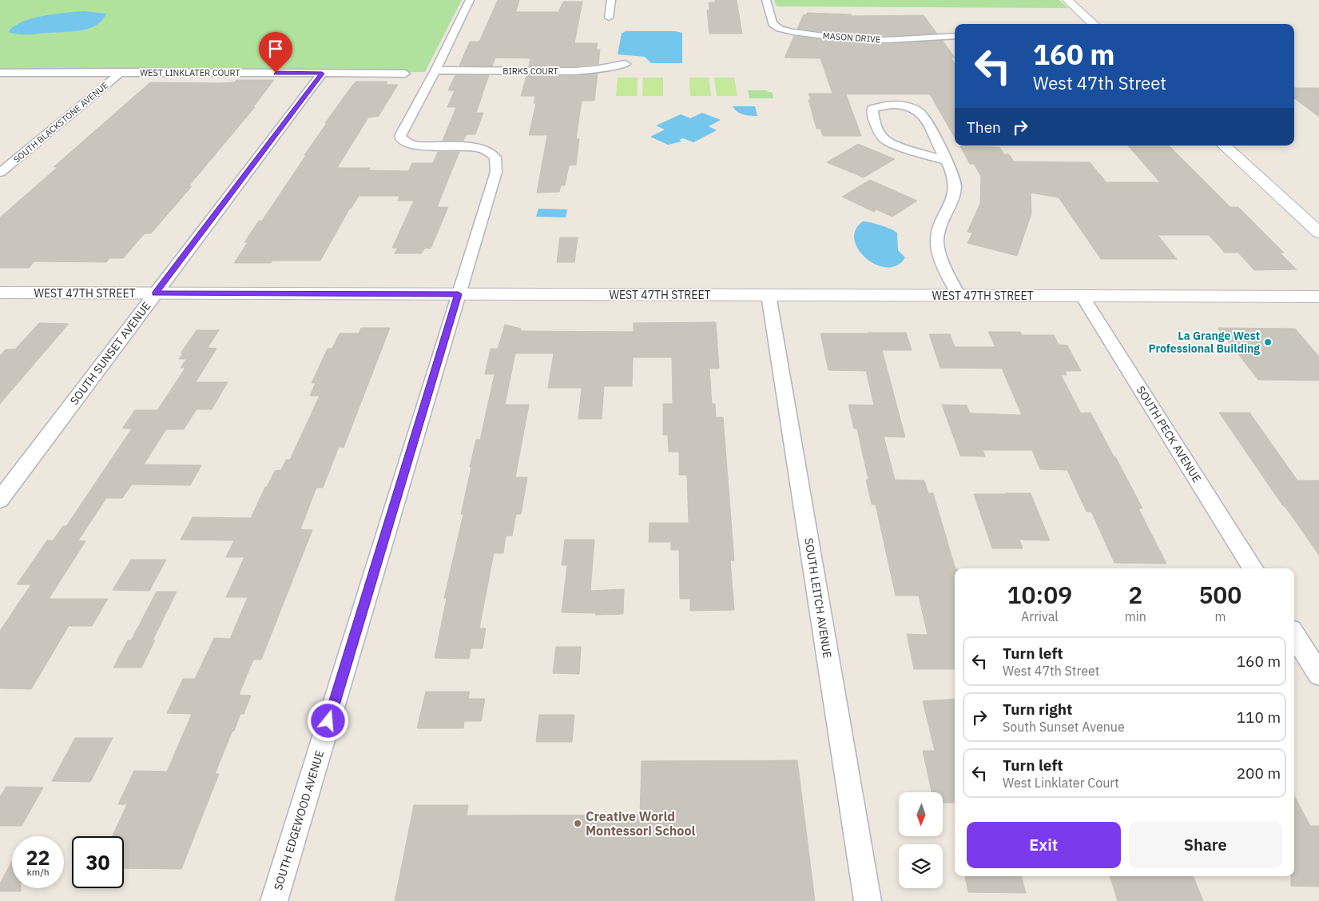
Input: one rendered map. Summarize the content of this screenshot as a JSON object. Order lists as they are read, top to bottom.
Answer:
{
  "streets": {
    "main road": ["WEST 47TH STREET"],
    "street": [
      "MASON DRIVE",
      "BIRKS COURT",
      "WEST LINKLATER COURT",
      "SOUTH BLACKSTONE AVENUE",
      "SOUTH SUNSET AVENUE",
      "SOUTH PECK AVENUE",
      "SOUTH LEITCH AVENUE",
      "SOUTH EDGEWOOD AVENUE"
    ]
  },
  "crossings": [
    ["BIRKS COURT", "SOUTH EDGEWOOD AVENUE"],
    ["WEST LINKLATER COURT", "SOUTH BLACKSTONE AVENUE"],
    ["WEST LINKLATER COURT", "SOUTH SUNSET AVENUE"],
    ["WEST 47TH STREET", "SOUTH SUNSET AVENUE"],
    ["WEST 47TH STREET", "SOUTH PECK AVENUE"],
    ["WEST 47TH STREET", "SOUTH LEITCH AVENUE"],
    ["WEST 47TH STREET", "SOUTH EDGEWOOD AVENUE"]
  ],
  "places": ["La Grange West Professional Building", "Creative World Montessori School"],
  "north": "bottom",
  "page": {
    "turn": ["160 m", "West 47th Street"],
    "then": "Then",
    "eta": [
      "10:09",
      "Arrival",
      "2",
      "min",
      "500",
      "m"
    ],
    "list": [
      {
        "name": "Turn left",
        "note": "West 47th Street",
        "value": "160 m"
      },
      {
        "name": "Turn right",
        "note": "South Sunset Avenue",
        "value": "110 m"
      },
      {
        "name": "Turn left",
        "note": "West Linklater Court",
        "value": "200 m"
      }
    ],
    "buttons": ["Exit", "Share"],
    "speed": "22 km/h",
    "limit": "30"
  }
}
